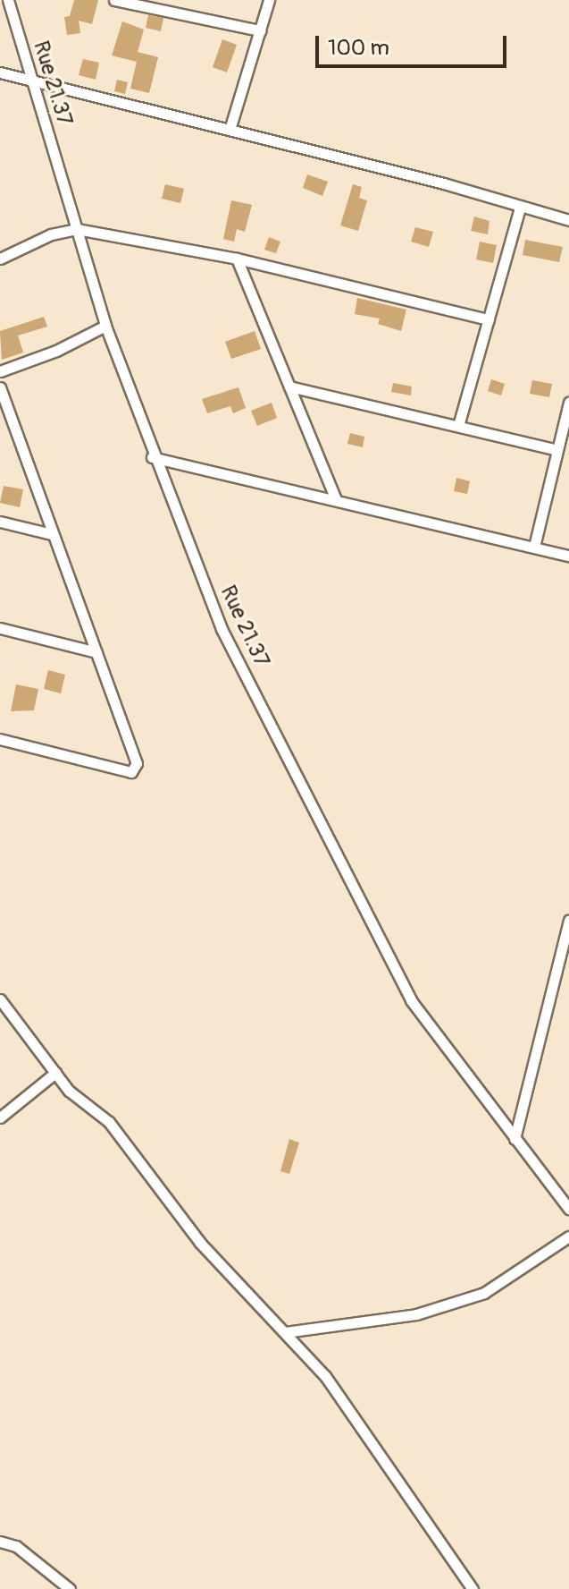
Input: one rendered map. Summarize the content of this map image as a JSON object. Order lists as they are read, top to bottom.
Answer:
{
  "streets": {
    "street": ["Rue 21.37"]
  },
  "scale_bar": "100 m"
}
